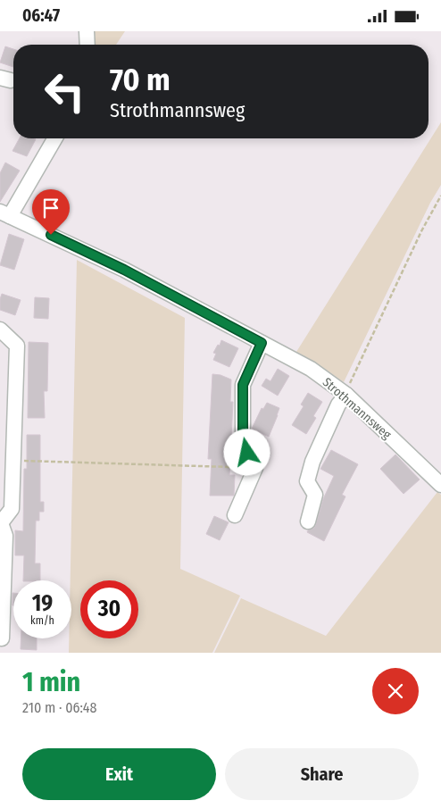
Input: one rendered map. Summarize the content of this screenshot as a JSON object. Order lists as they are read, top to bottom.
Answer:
{
  "streets": {
    "street": ["Strothmannsweg"]
  },
  "page": {
    "status": "06:47",
    "turn": ["70 m", "Strothmannsweg"],
    "speed": "19 km/h",
    "limit": "30",
    "heading": ["1 min", "210 m · 06:48"],
    "buttons": ["Exit", "Share"]
  }
}
